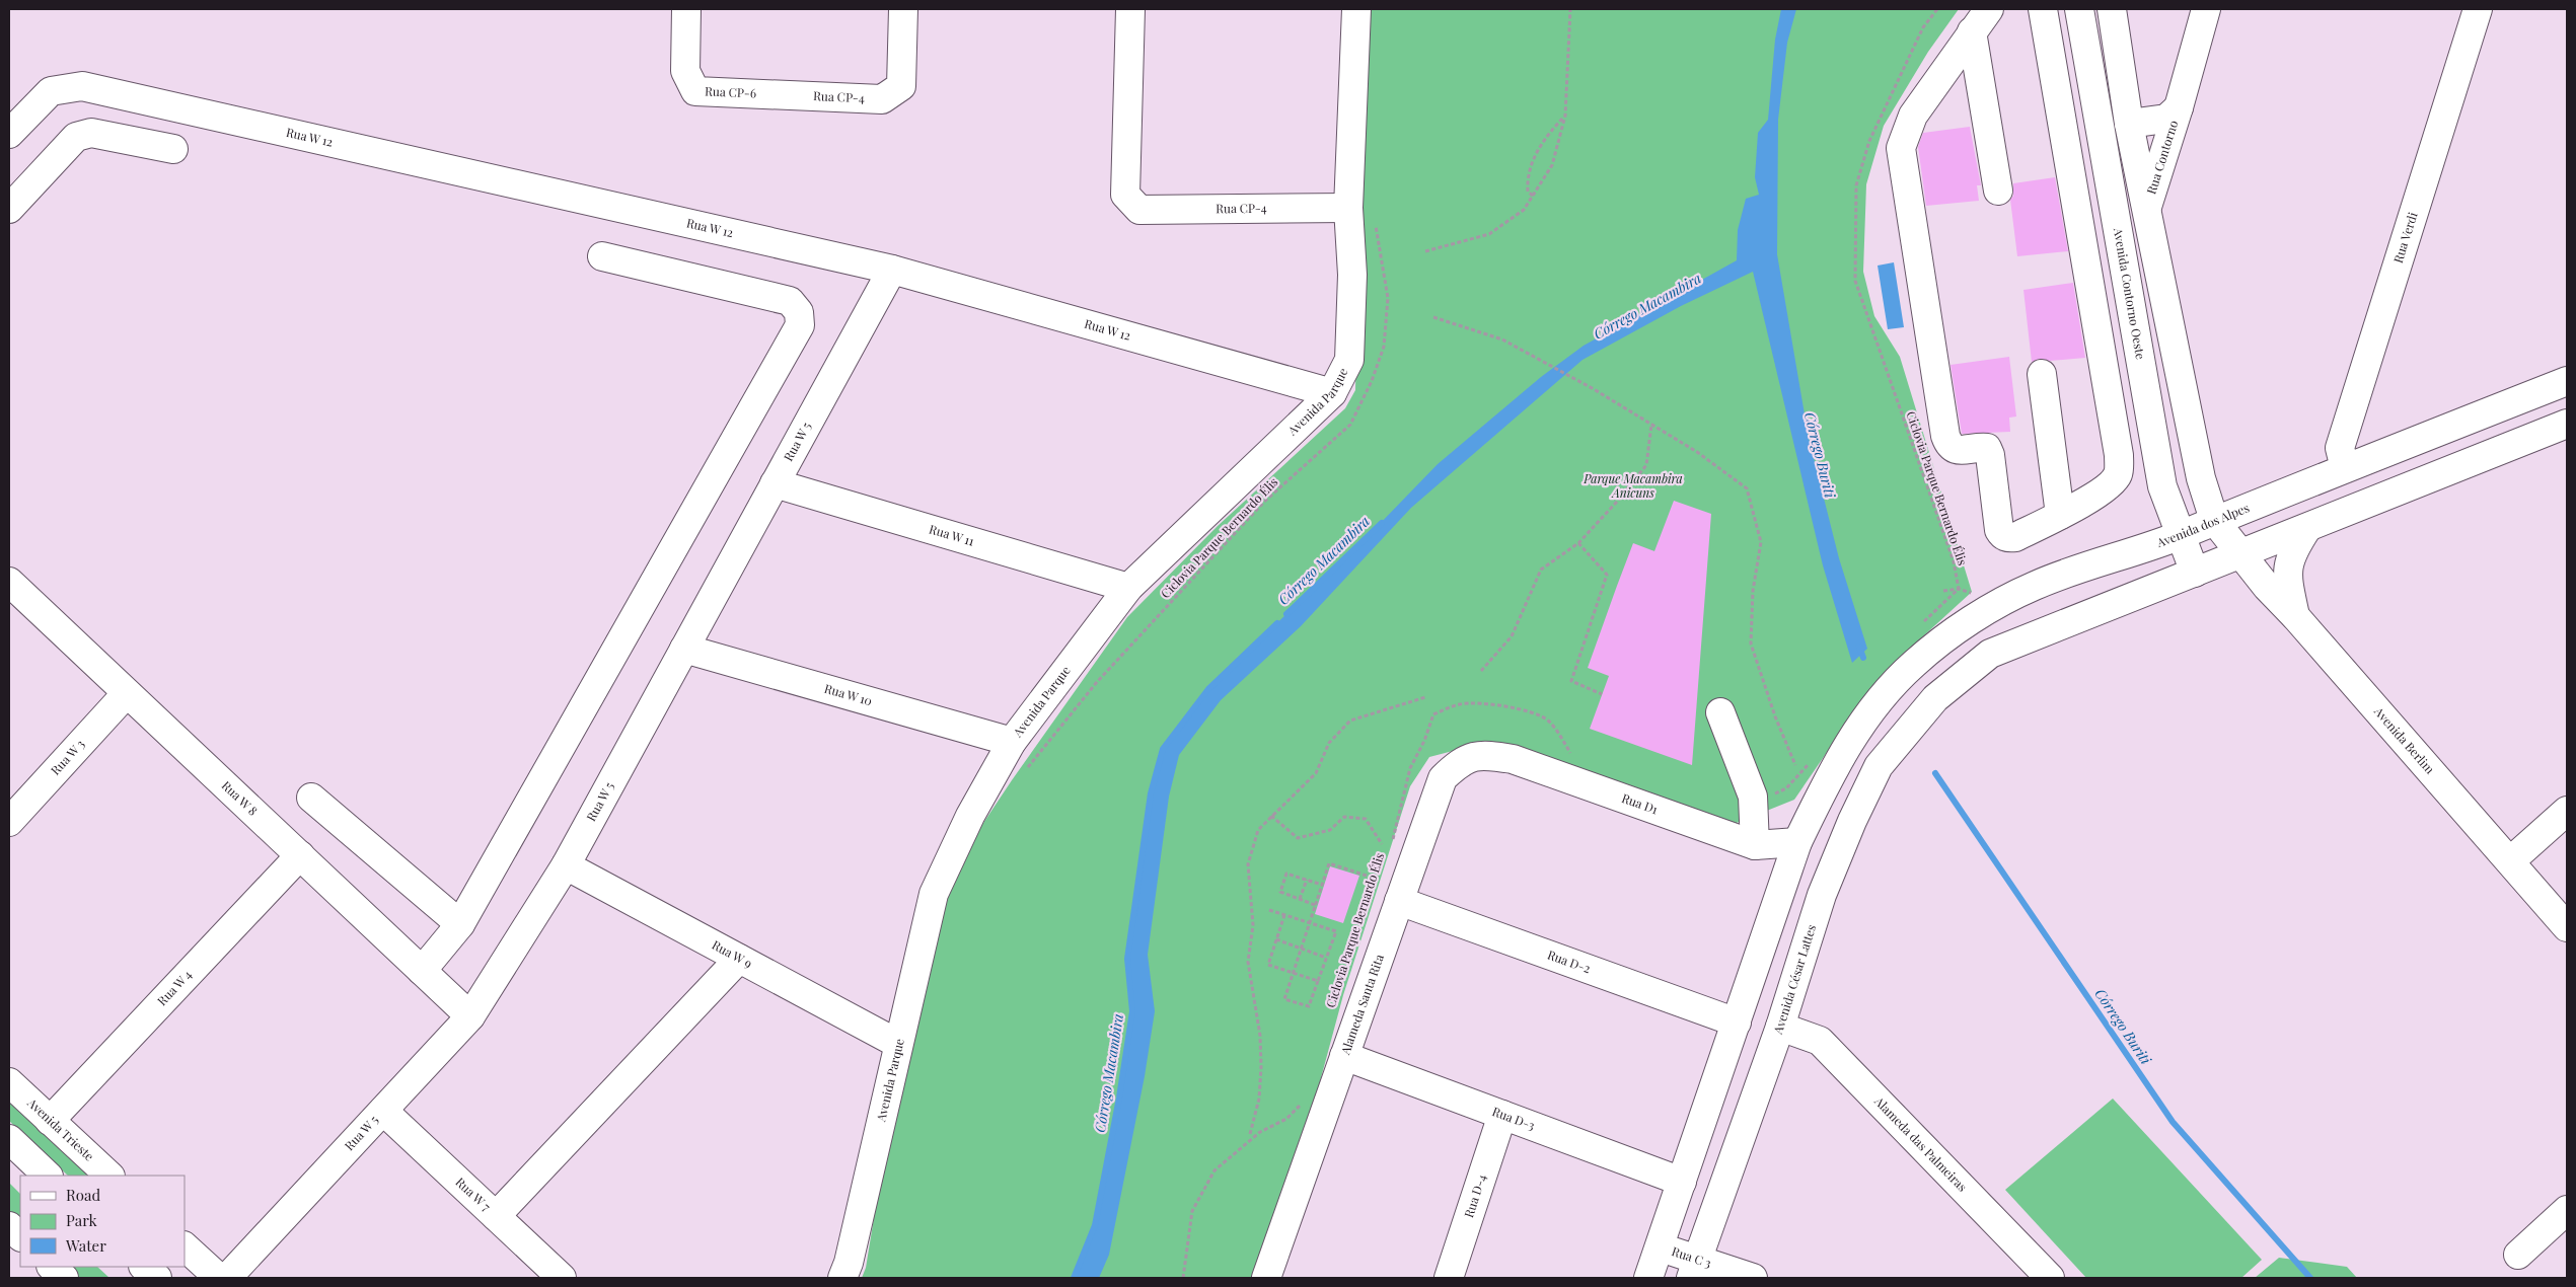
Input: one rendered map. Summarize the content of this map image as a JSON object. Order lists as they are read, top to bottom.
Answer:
{
  "streets": {
    "street": [
      "Rua CP-6",
      "Rua CP-4",
      "Rua W 12",
      "Rua Contorno",
      "Rua Verdi",
      "Avenida Contorno Oeste",
      "Avenida Parque",
      "Rua W 5",
      "Avenida dos Alpes",
      "Rua W 11",
      "Rua W 10",
      "Avenida Berlim",
      "Rua W 3",
      "Rua W 8",
      "Rua D1",
      "Rua W 9",
      "Rua D-2",
      "Avenida César Lattes",
      "Rua W 4",
      "Alameda Santa Rita",
      "Rua D-3",
      "Avenida Trieste",
      "Alameda das Palmeiras",
      "Rua W 7",
      "Rua D-4",
      "Rua C 3"
    ],
    "path": ["Ciclovia Parque Bernardo Élis"]
  },
  "crossings": [
    ["Rua CP-6", "Rua CP-4"],
    ["Rua CP-4", "Avenida Parque"],
    ["Rua W 12", "Avenida Parque"],
    ["Rua W 12", "Rua W 5"],
    ["Rua Verdi", "Avenida dos Alpes"],
    ["Avenida Contorno Oeste", "Avenida dos Alpes"],
    ["Avenida Contorno Oeste", "Avenida César Lattes"],
    ["Avenida Parque", "Rua W 11"],
    ["Avenida Parque", "Rua W 10"],
    ["Avenida Parque", "Rua W 9"],
    ["Rua W 5", "Rua W 11"],
    ["Rua W 5", "Rua W 10"],
    ["Rua W 5", "Rua W 8"],
    ["Rua W 5", "Rua W 9"],
    ["Rua W 5", "Rua W 7"],
    ["Avenida dos Alpes", "Rua D1"],
    ["Rua W 3", "Rua W 8"],
    ["Rua W 8", "Rua W 4"],
    ["Rua D1", "Alameda Santa Rita"],
    ["Rua D-2", "Alameda Santa Rita"],
    ["Avenida César Lattes", "Alameda das Palmeiras"],
    ["Avenida César Lattes", "Rua C 3"],
    ["Rua W 4", "Avenida Trieste"],
    ["Alameda Santa Rita", "Rua D-3"],
    ["Rua D-3", "Rua D-4"]
  ],
  "water": ["Córrego Macambira", "Córrego Buriti"],
  "parks": ["Parque Macambira Anicuns"],
  "legend": ["Road", "Park", "Water"]
}
